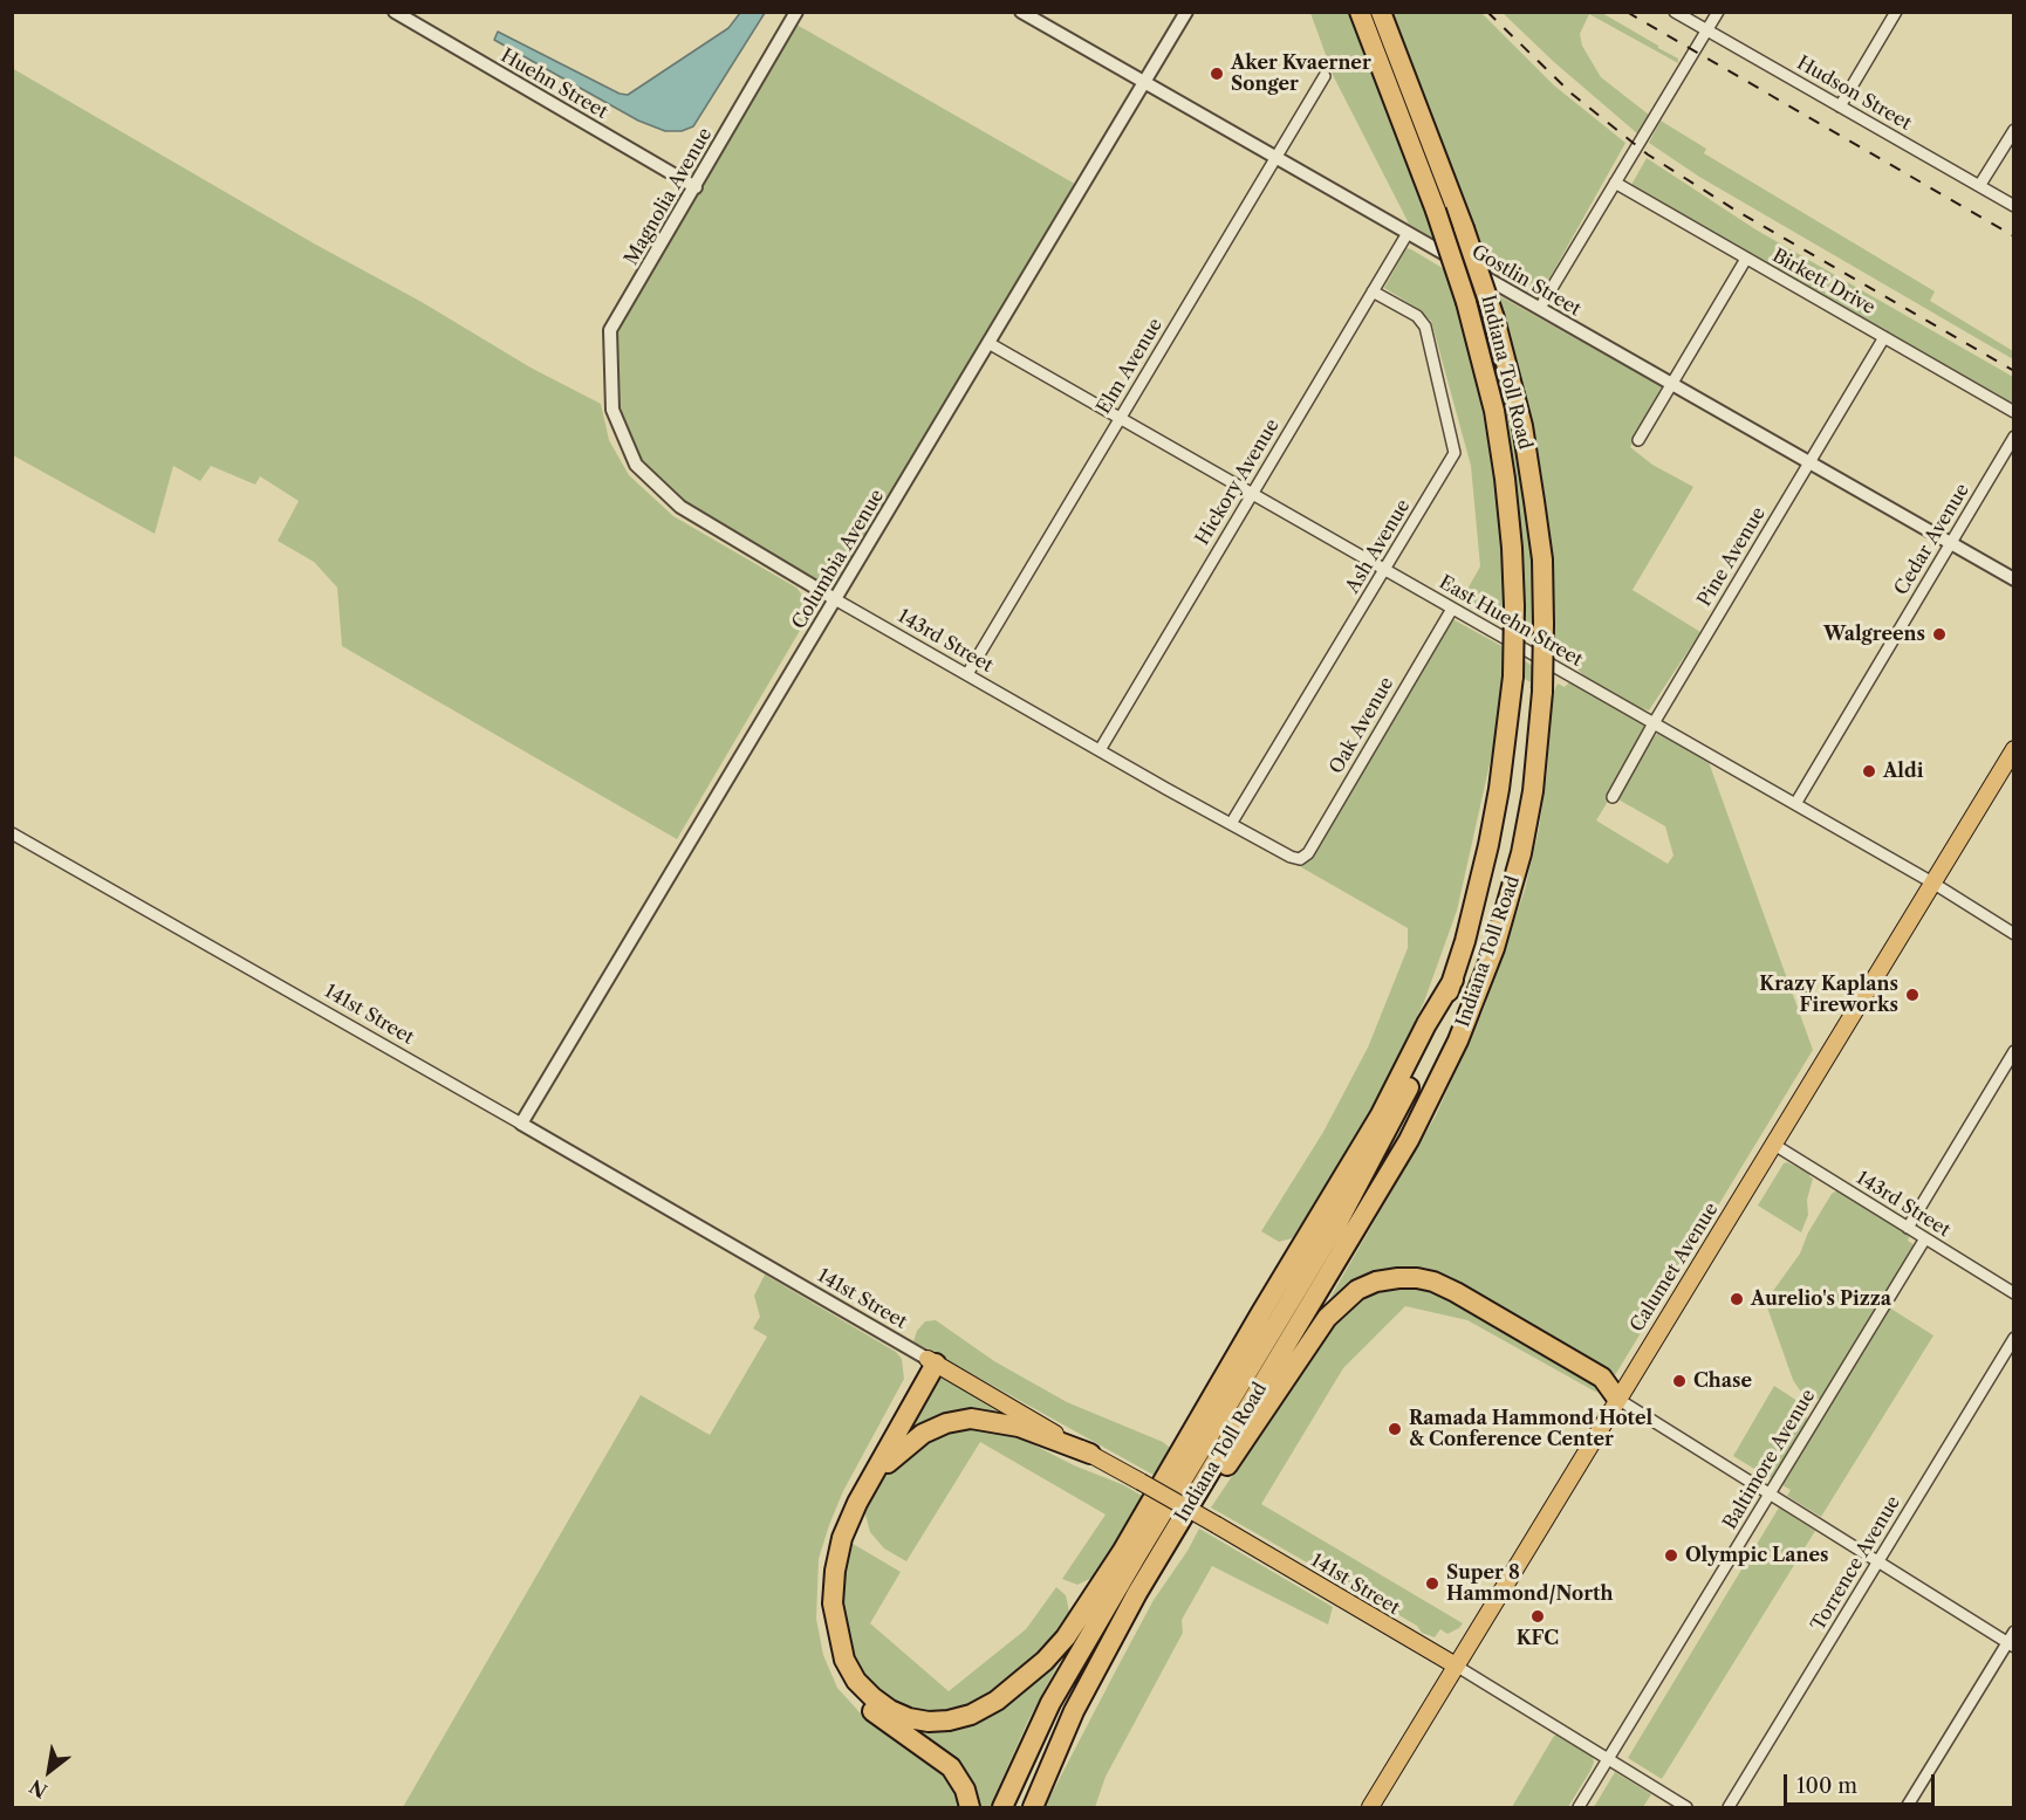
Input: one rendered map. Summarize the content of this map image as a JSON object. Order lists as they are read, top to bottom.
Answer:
{
  "streets": {
    "highway": ["Indiana Toll Road"],
    "main road": ["141st Street", "Calumet Avenue"],
    "street": [
      "Huehn Street",
      "Hudson Street",
      "Magnolia Avenue",
      "Gostlin Street",
      "Birkett Drive",
      "Elm Avenue",
      "Hickory Avenue",
      "Cedar Avenue",
      "Ash Avenue",
      "Pine Avenue",
      "Columbia Avenue",
      "East Huehn Street",
      "143rd Street",
      "Oak Avenue",
      "Baltimore Avenue",
      "Torrence Avenue"
    ]
  },
  "crossings": [
    ["Huehn Street", "Magnolia Avenue"],
    ["Magnolia Avenue", "143rd Street"],
    ["Gostlin Street", "Elm Avenue"],
    ["Gostlin Street", "Hickory Avenue"],
    ["Gostlin Street", "Cedar Avenue"],
    ["Gostlin Street", "Pine Avenue"],
    ["Gostlin Street", "Columbia Avenue"],
    ["Birkett Drive", "Pine Avenue"],
    ["Elm Avenue", "East Huehn Street"],
    ["Elm Avenue", "143rd Street"],
    ["Hickory Avenue", "Ash Avenue"],
    ["Hickory Avenue", "East Huehn Street"],
    ["Hickory Avenue", "143rd Street"],
    ["Cedar Avenue", "East Huehn Street"],
    ["Ash Avenue", "East Huehn Street"],
    ["Ash Avenue", "143rd Street"],
    ["Pine Avenue", "East Huehn Street"],
    ["Columbia Avenue", "East Huehn Street"],
    ["Columbia Avenue", "143rd Street"],
    ["Columbia Avenue", "141st Street"],
    ["East Huehn Street", "Oak Avenue"],
    ["East Huehn Street", "Calumet Avenue"],
    ["143rd Street", "Oak Avenue"],
    ["143rd Street", "Calumet Avenue"],
    ["143rd Street", "Baltimore Avenue"],
    ["141st Street", "Calumet Avenue"],
    ["141st Street", "Baltimore Avenue"]
  ],
  "places": [
    "Aker Kvaerner Songer",
    "Walgreens",
    "Aldi",
    "Krazy Kaplans Fireworks",
    "Aurelio's Pizza",
    "Chase",
    "Ramada Hammond Hotel & Conference Center",
    "Olympic Lanes",
    "Super 8 Hammond/North",
    "KFC"
  ],
  "scale_bar": "100 m",
  "north": "bottom left"
}
